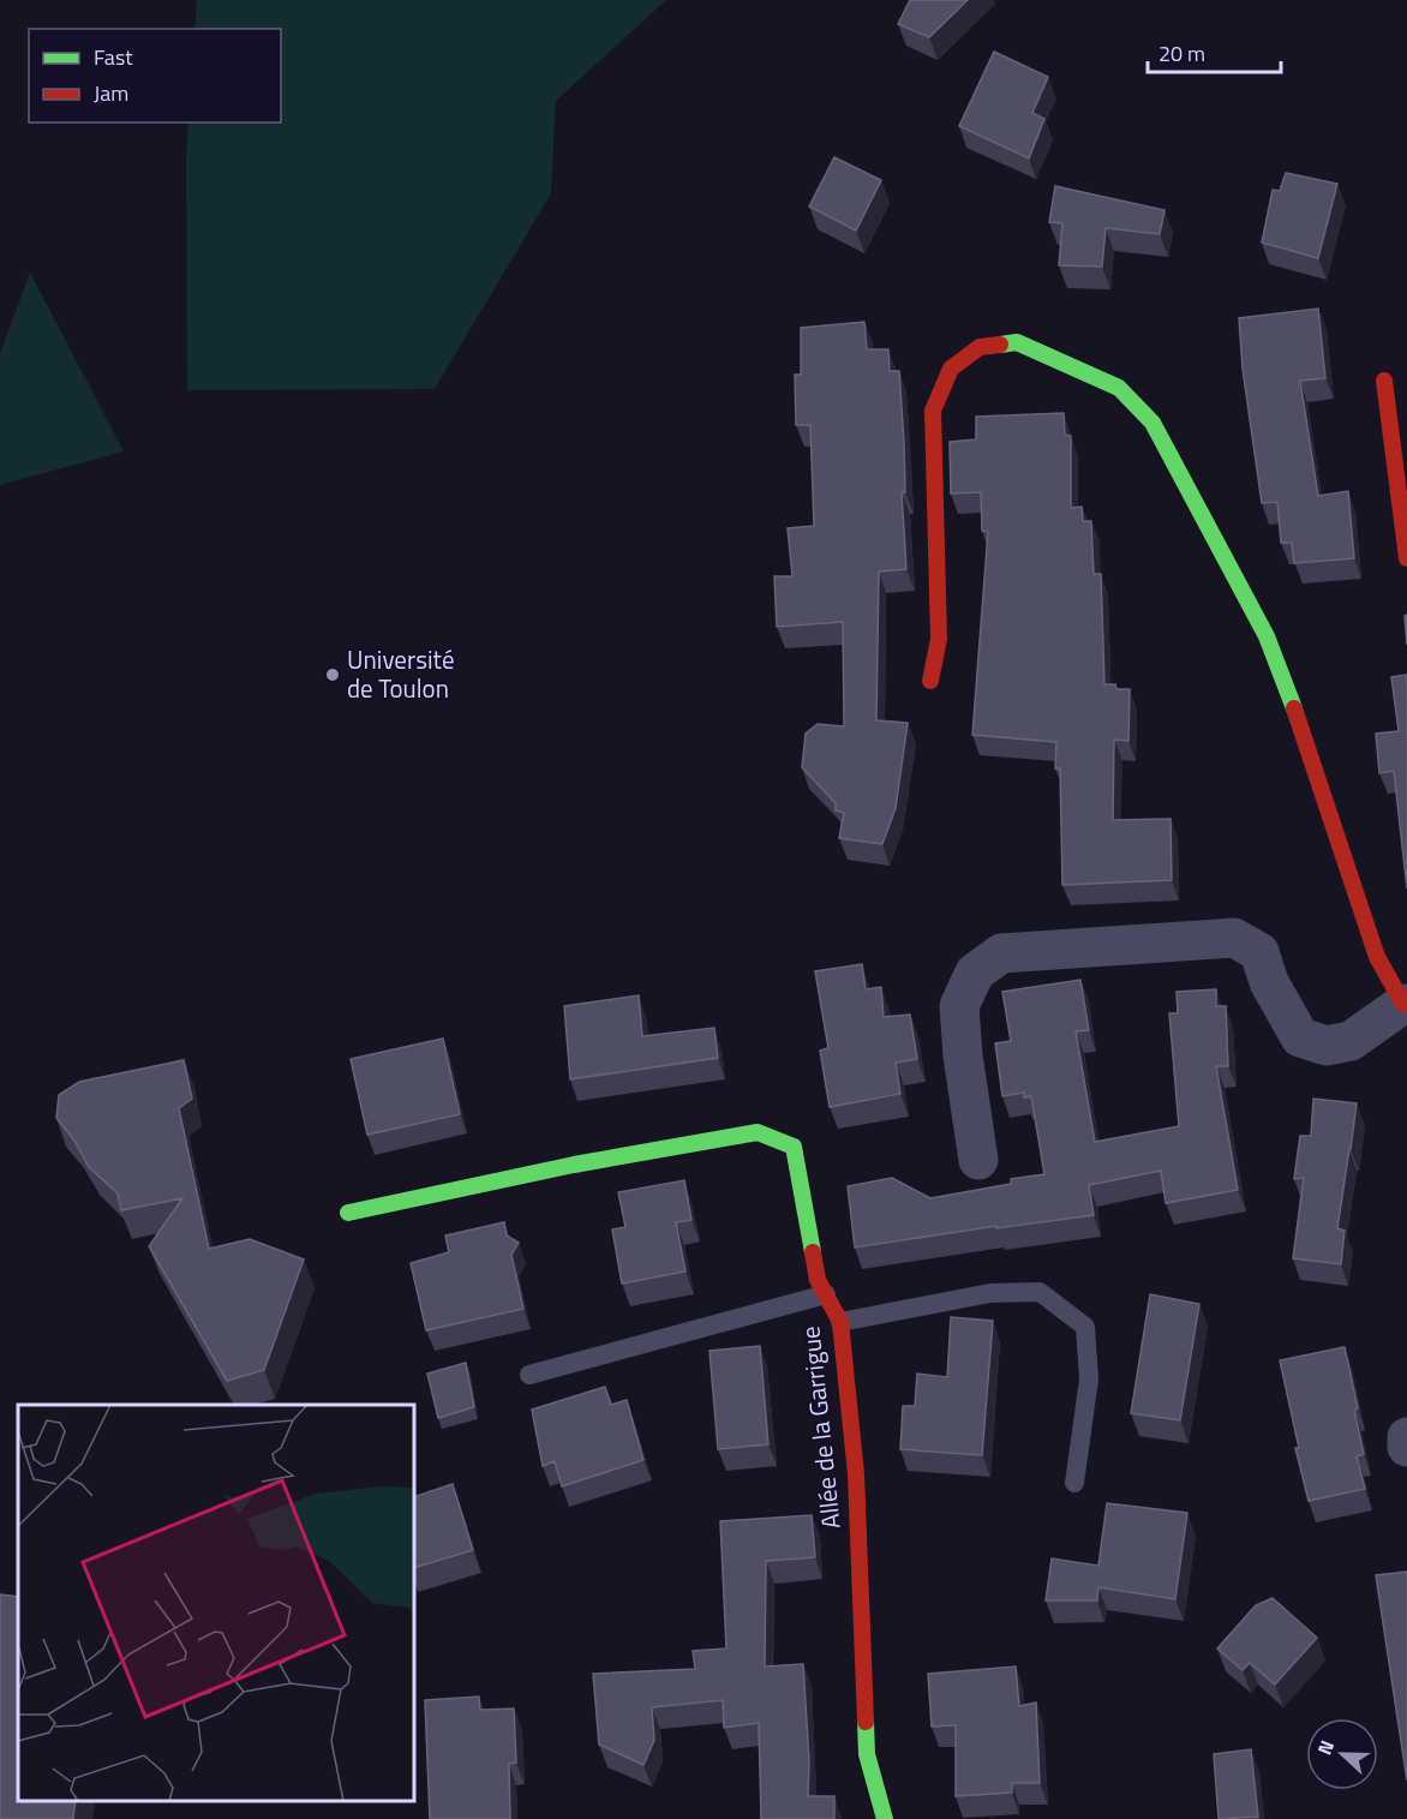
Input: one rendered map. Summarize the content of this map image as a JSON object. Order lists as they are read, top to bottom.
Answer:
{
  "streets": {
    "street": ["Allée de la Garrigue"]
  },
  "places": ["Université de Toulon"],
  "legend": ["Fast", "Jam"],
  "scale_bar": "20 m",
  "north": "left"
}
